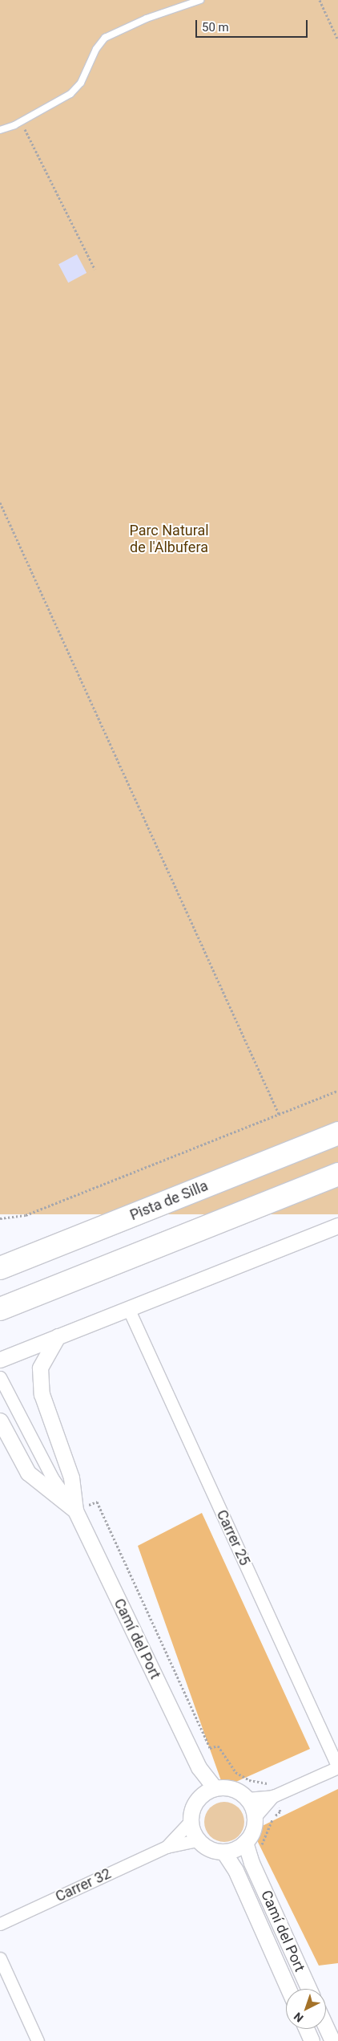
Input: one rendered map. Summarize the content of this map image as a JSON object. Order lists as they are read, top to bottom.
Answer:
{
  "streets": {
    "highway": ["Pista de Silla"],
    "street": ["Carrer 25", "Camí del Port", "Carrer 32"]
  },
  "crossings": [
    ["Camí del Port", "Carrer 32"]
  ],
  "parks": ["Parc Natural de l'Albufera"],
  "scale_bar": "50 m",
  "north": "bottom left"
}
